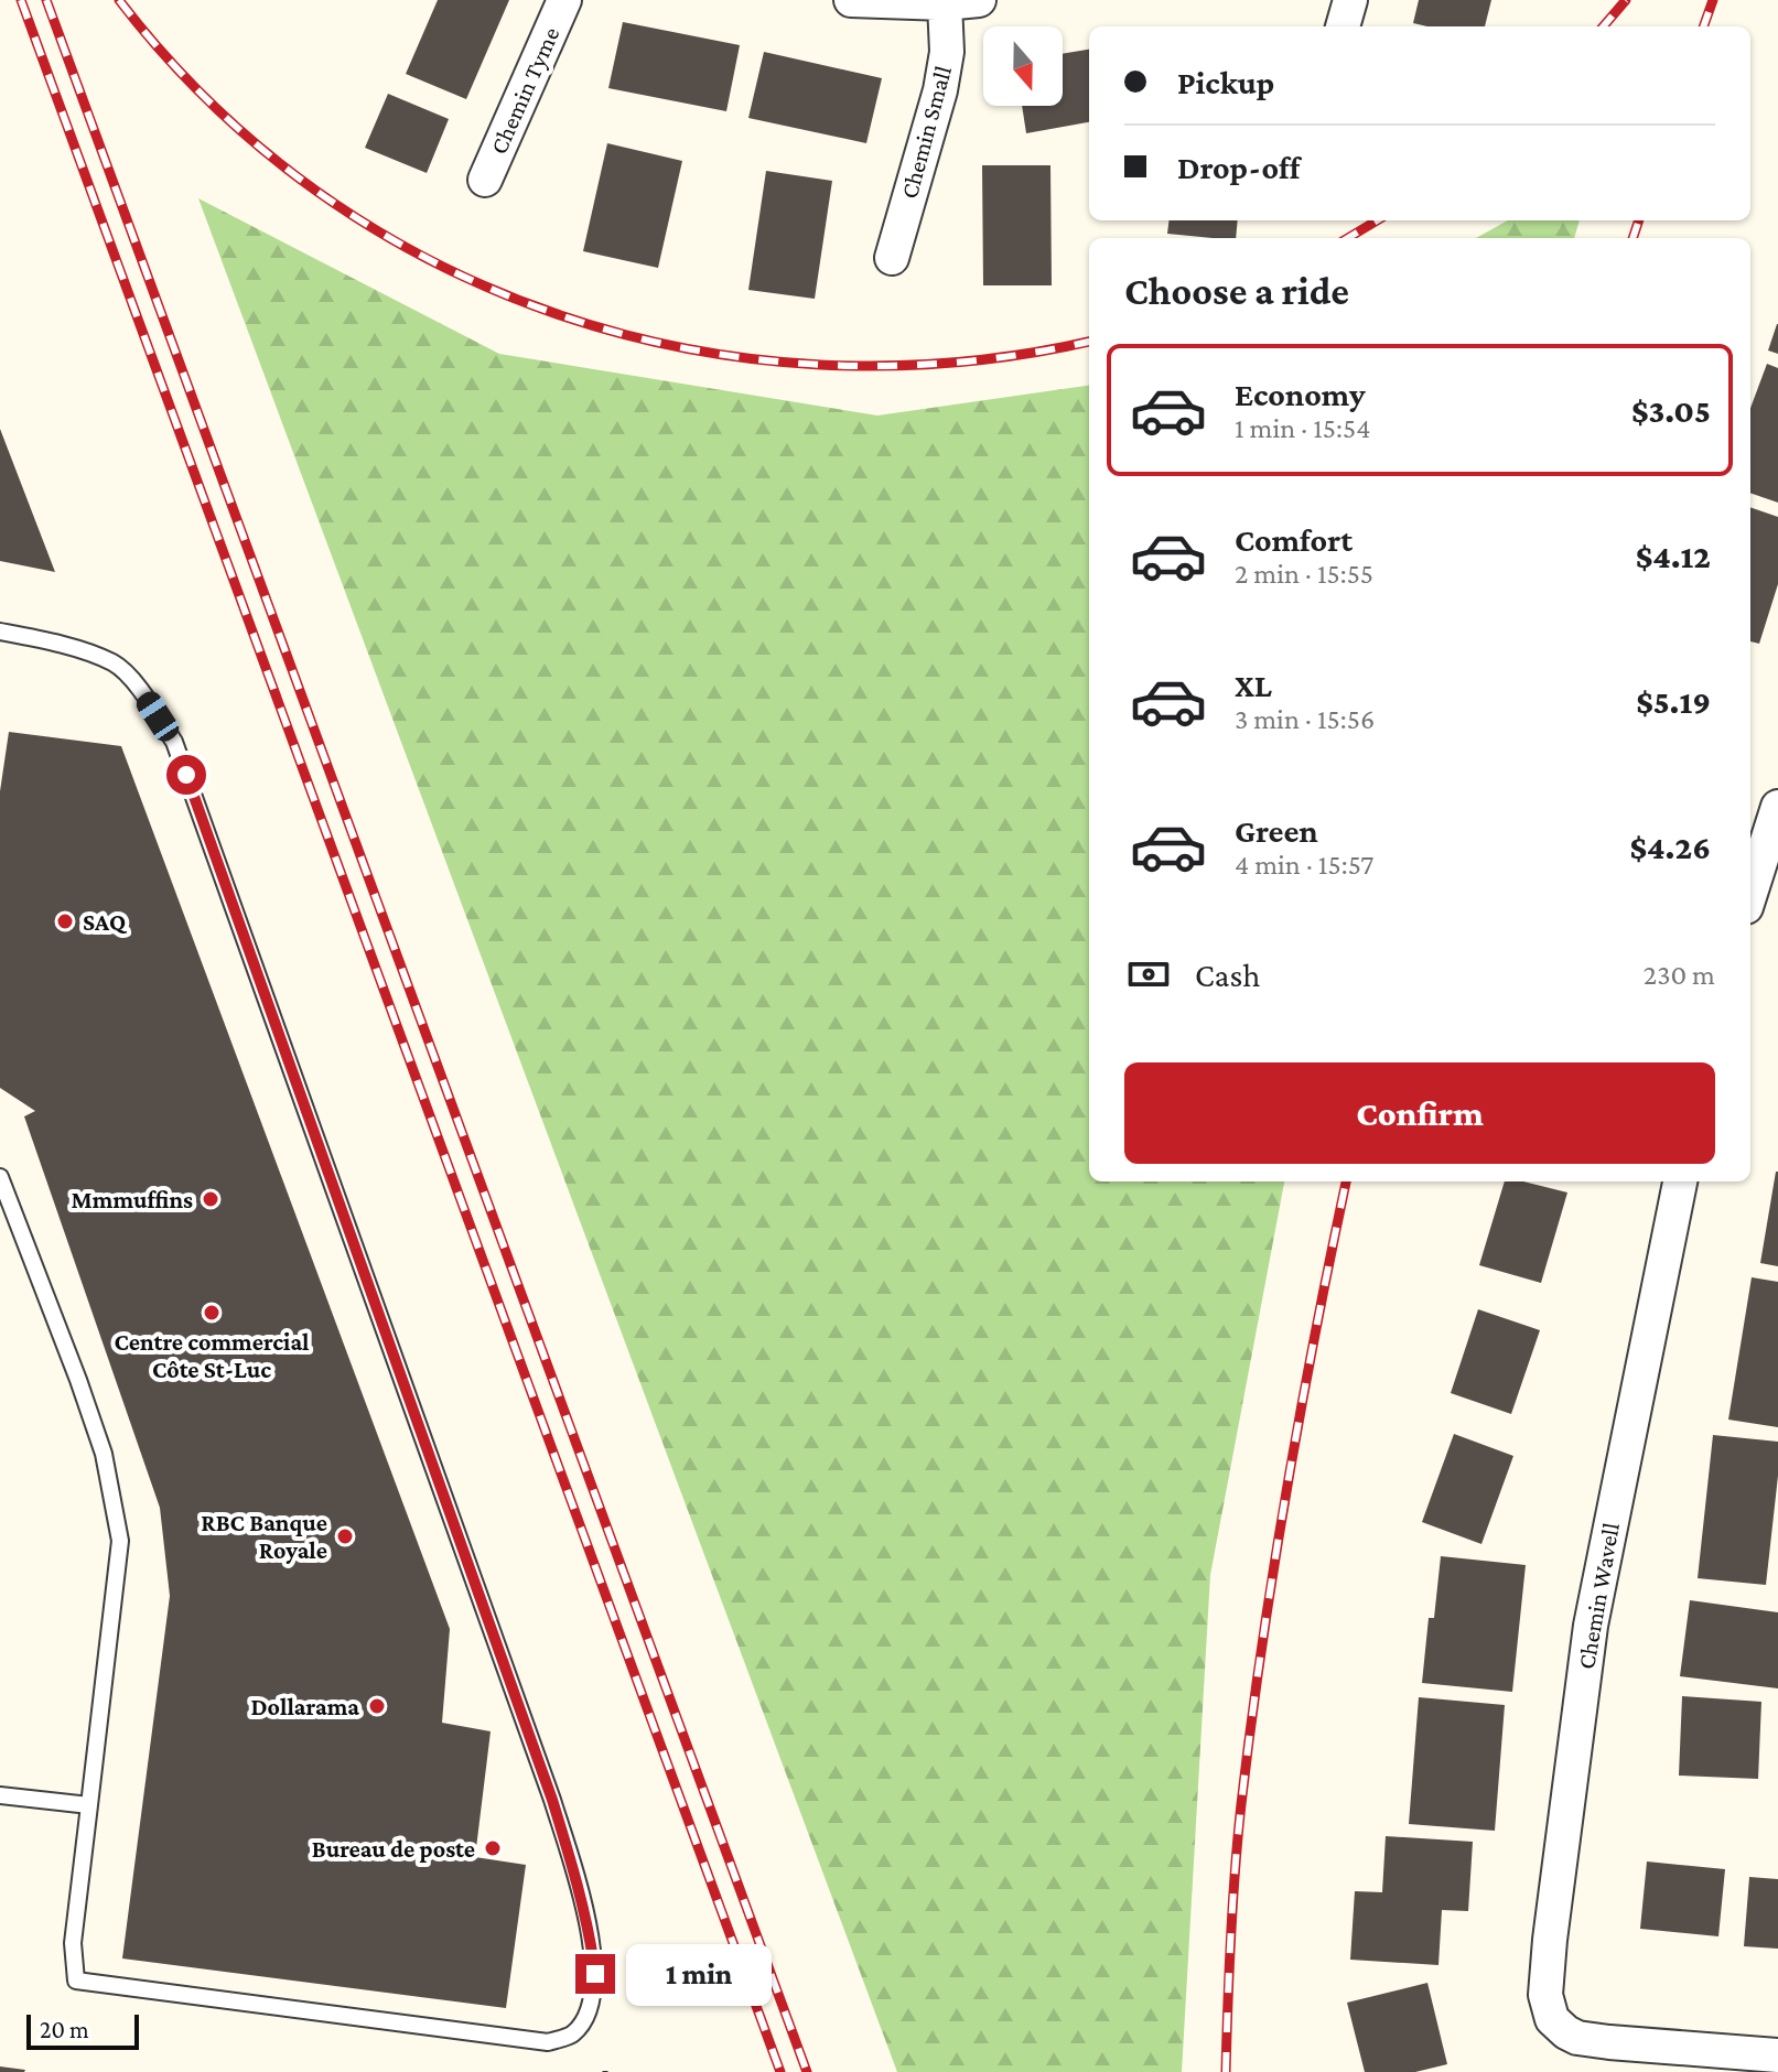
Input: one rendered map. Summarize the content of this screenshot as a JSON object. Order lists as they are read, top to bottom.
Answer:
{
  "streets": {
    "street": ["Chemin Tyme", "Chemin Small", "Chemin Wavell"]
  },
  "places": [
    "SAQ",
    "Mmmuffins",
    "Centre commercial Côte St-Luc",
    "RBC Banque Royale",
    "Dollarama",
    "Bureau de poste"
  ],
  "scale_bar": "20 m",
  "north": "bottom",
  "page": {
    "banner": ["Pickup", "Drop-off"],
    "heading": "Choose a ride",
    "list": [
      {
        "name": "Economy",
        "note": "1 min · 15:54",
        "value": "$3.05"
      },
      {
        "name": "Comfort",
        "note": "2 min · 15:55",
        "value": "$4.12"
      },
      {
        "name": "XL",
        "note": "3 min · 15:56",
        "value": "$5.19"
      },
      {
        "name": "Green",
        "note": "4 min · 15:57",
        "value": "$4.26"
      }
    ],
    "pay": ["Cash", "230 m"],
    "buttons": "Confirm",
    "bubble": "1 min",
    "scale": "20 m"
  }
}
